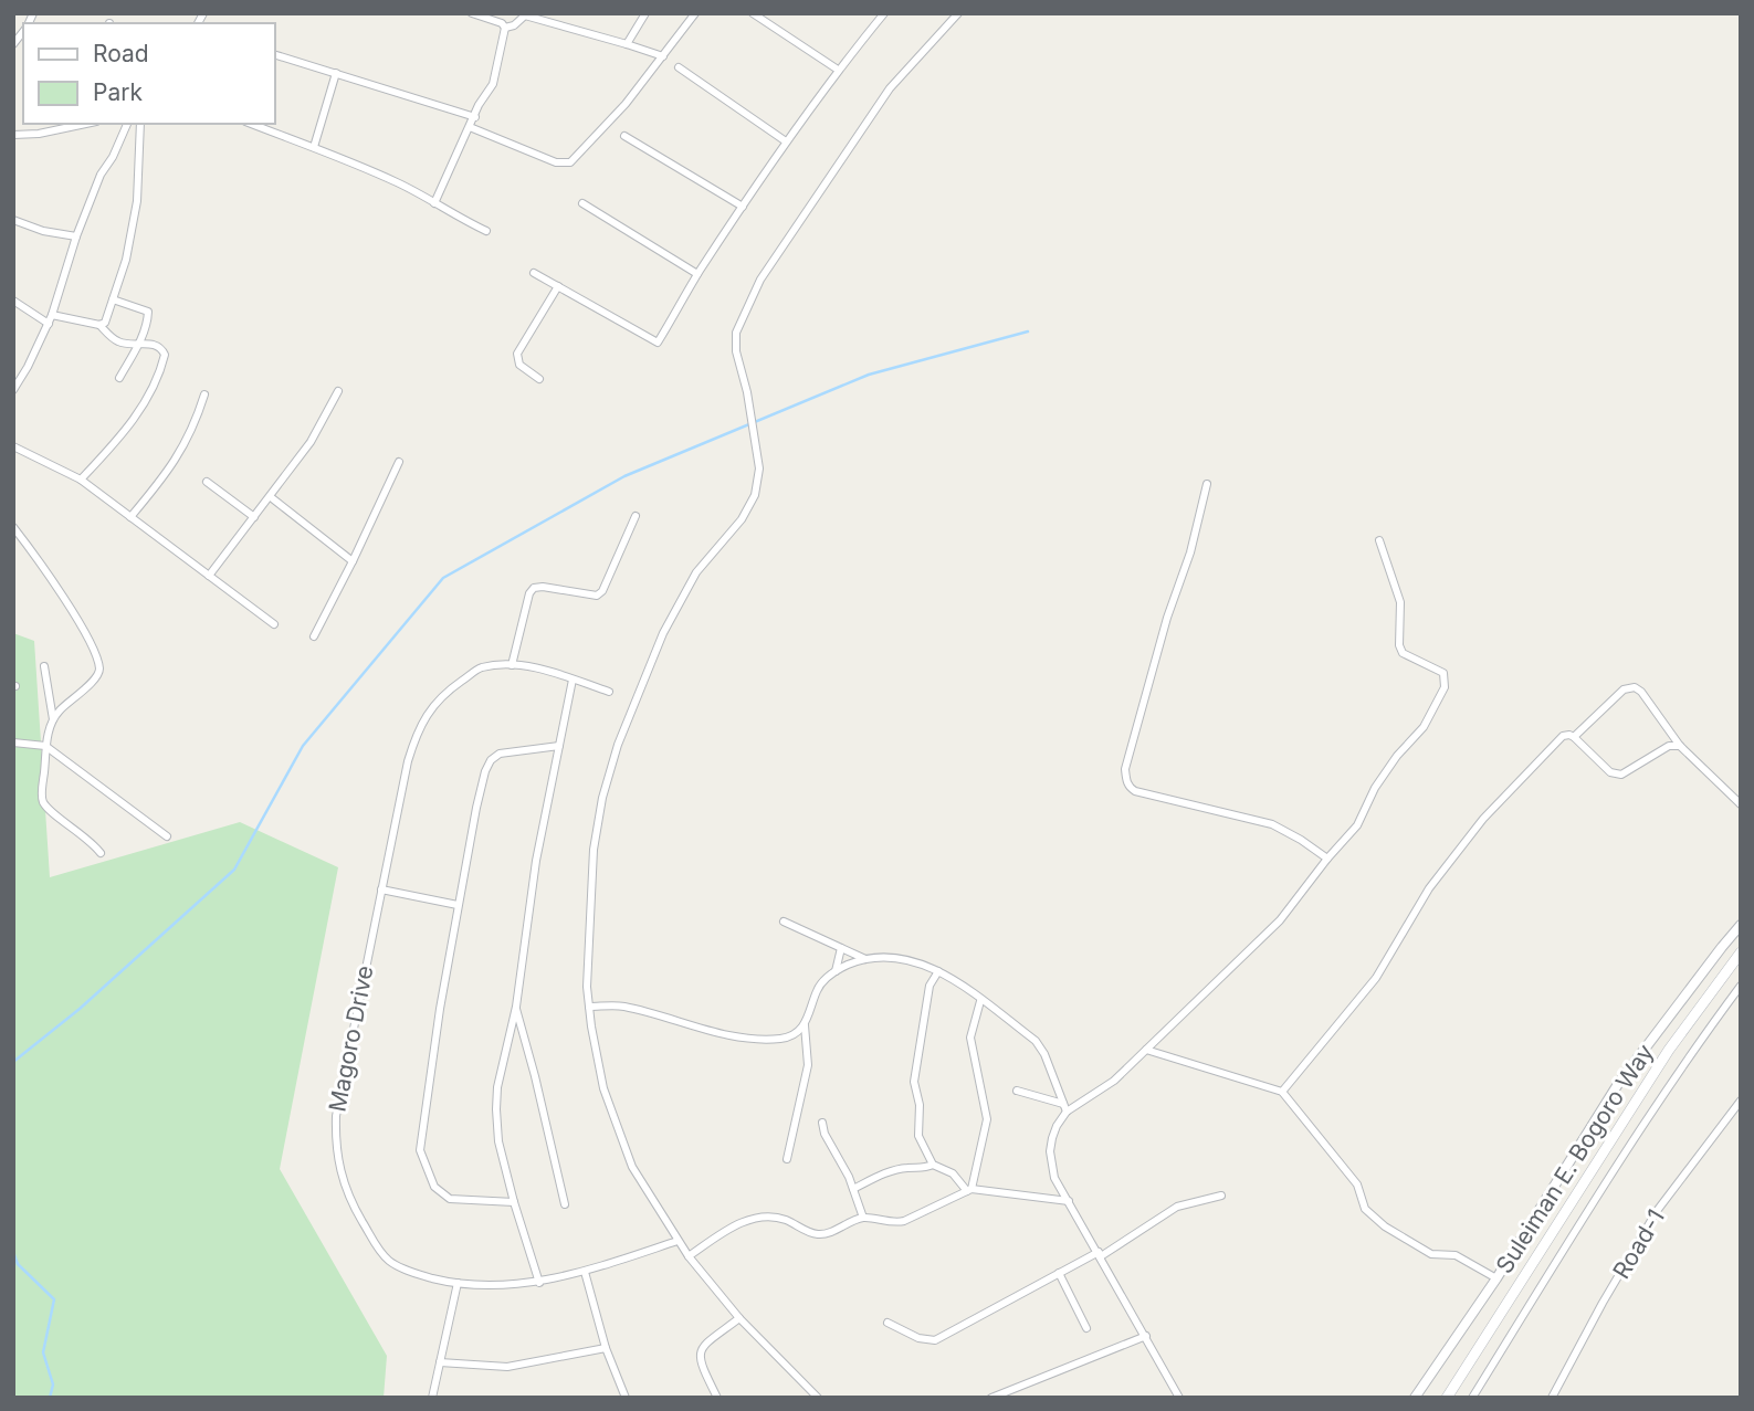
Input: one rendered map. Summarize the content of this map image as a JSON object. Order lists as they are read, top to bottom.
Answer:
{
  "streets": {
    "main road": ["Suleiman E. Bogoro Way"],
    "street": ["Magoro Drive", "Road-1"]
  },
  "legend": ["Road", "Park"]
}
